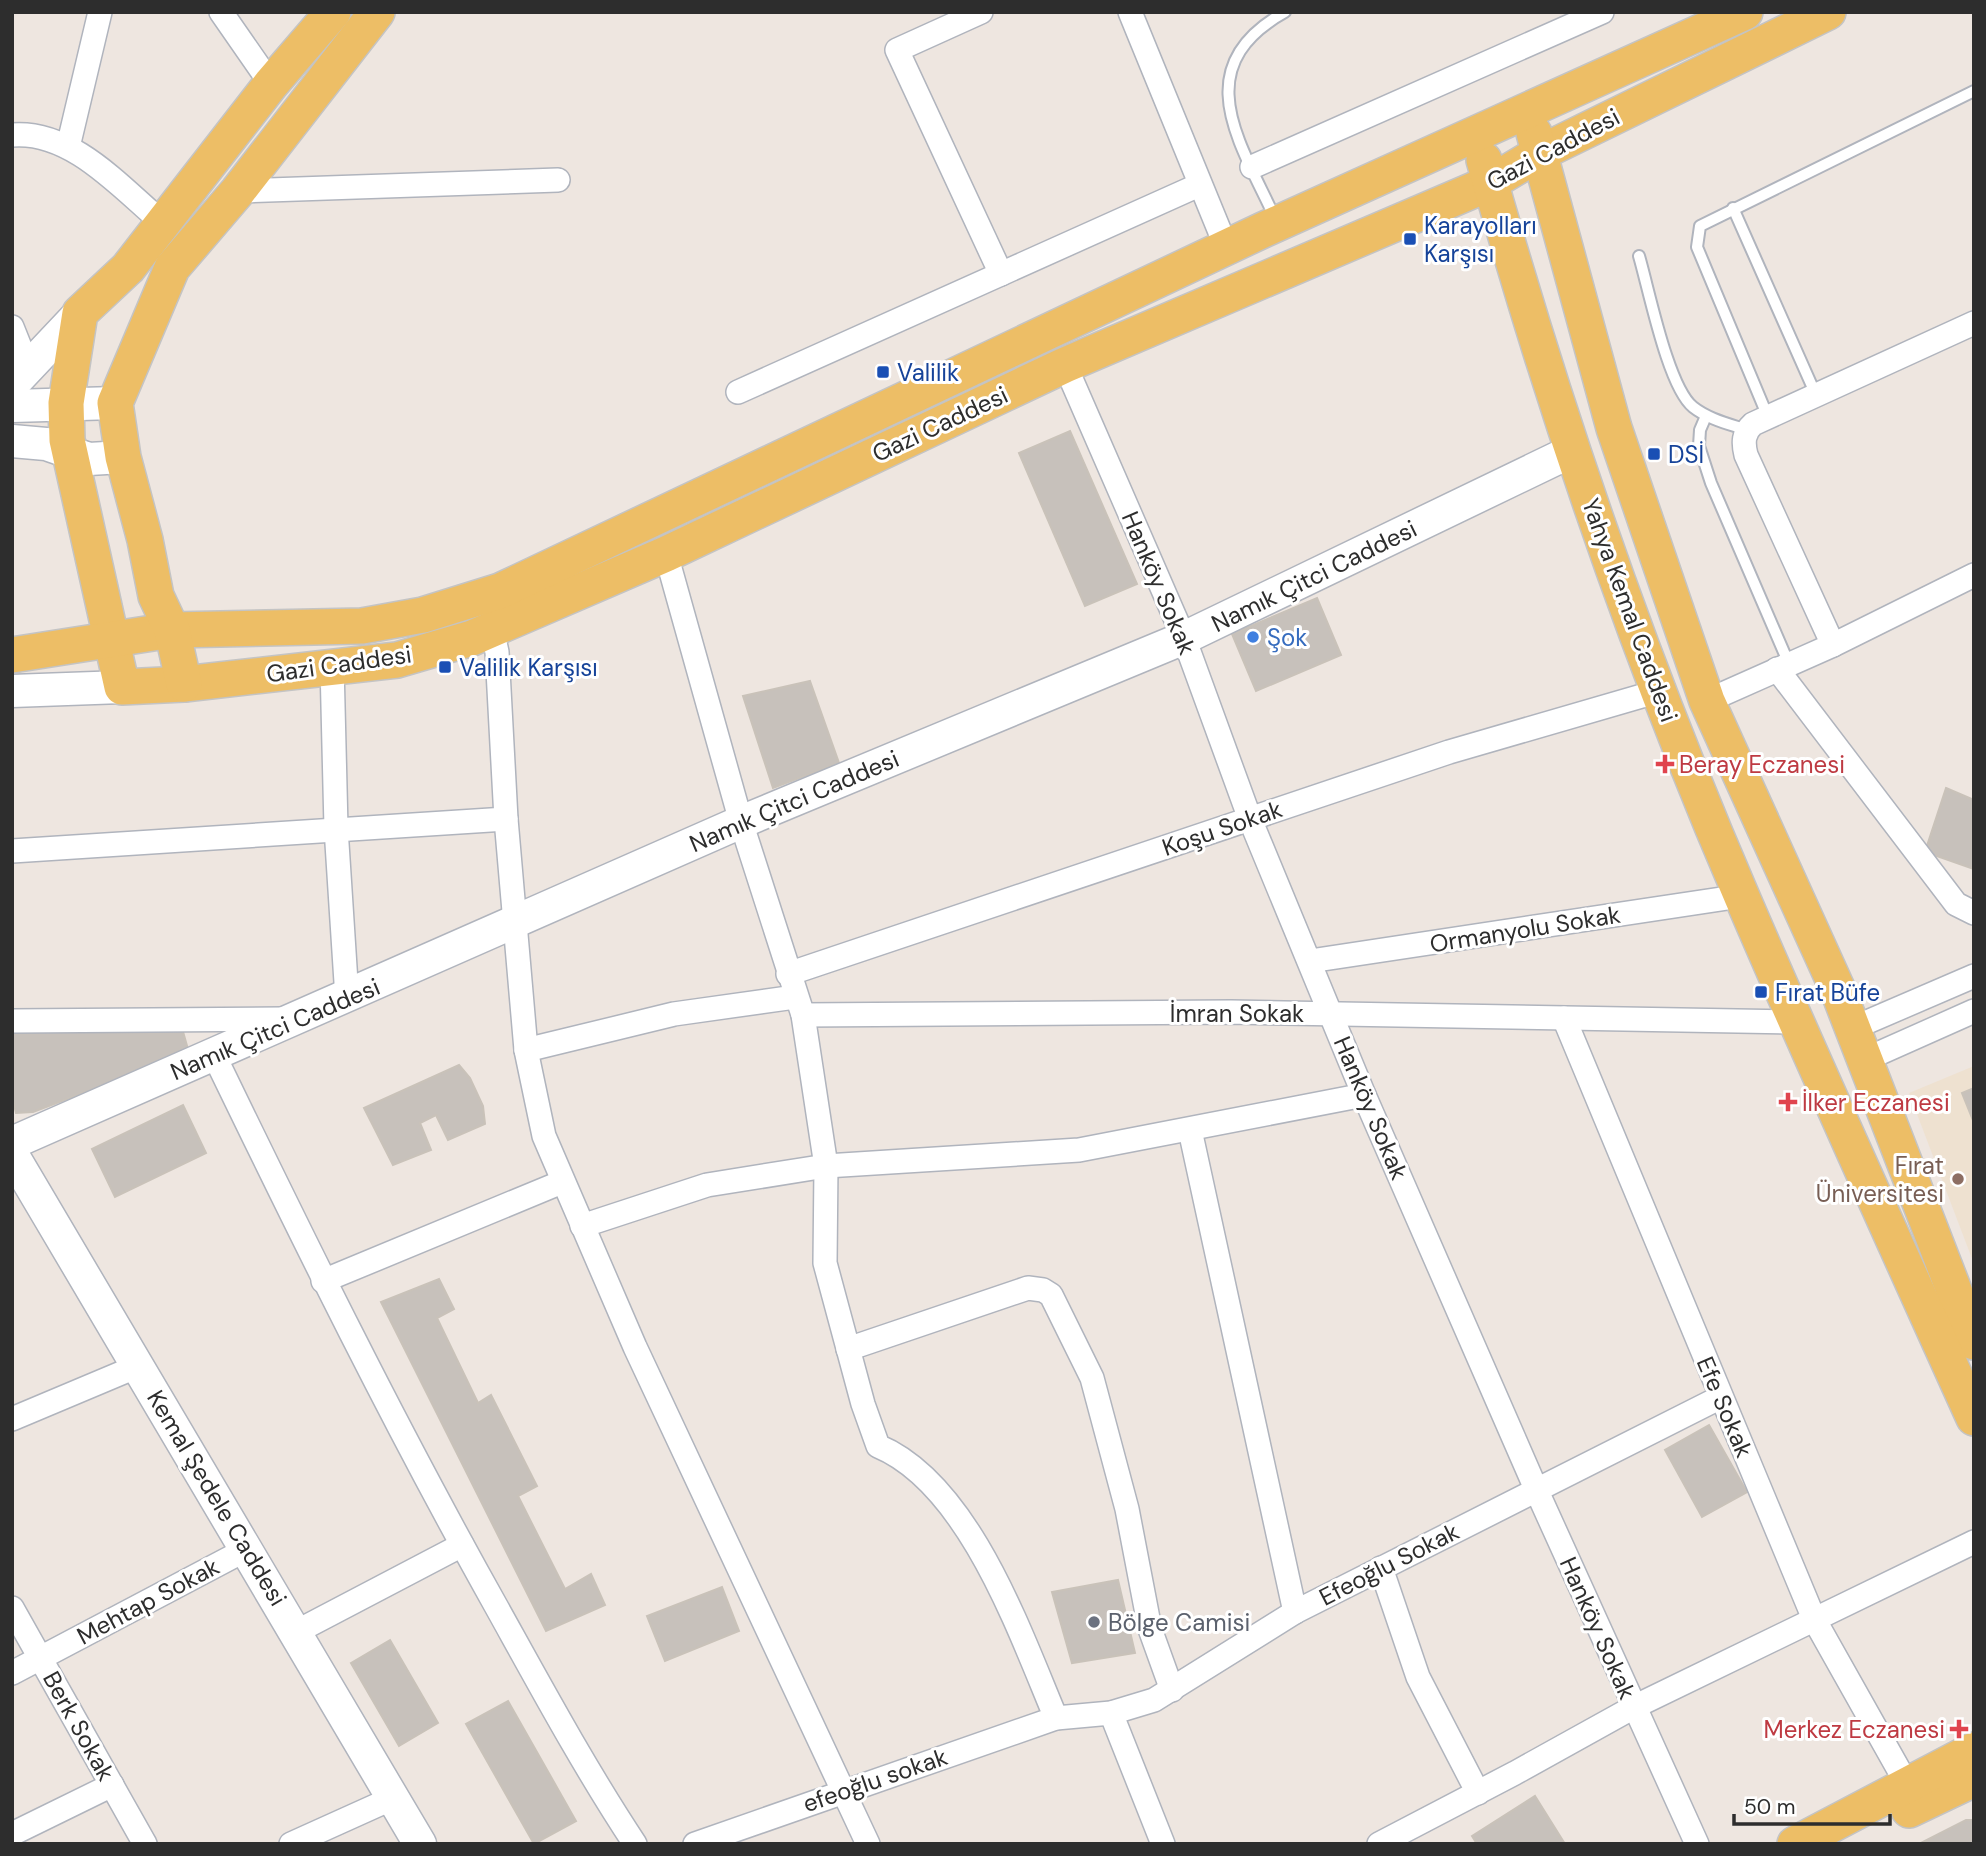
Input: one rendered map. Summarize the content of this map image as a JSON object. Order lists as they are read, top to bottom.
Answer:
{
  "streets": {
    "main road": ["Gazi Caddesi", "Yahya Kemal Caddesi"],
    "street": [
      "Namık Çitci Caddesi",
      "Hanköy Sokak",
      "Koşu Sokak",
      "Ormanyolu Sokak",
      "İmran Sokak",
      "Efe Sokak",
      "Kemal Şedele Caddesi",
      "Efeoğlu Sokak",
      "Mehtap Sokak",
      "Berk Sokak",
      "efeoğlu sokak"
    ]
  },
  "crossings": [
    ["Gazi Caddesi", "Hanköy Sokak"],
    ["Gazi Caddesi", "Yahya Kemal Caddesi"],
    ["Namık Çitci Caddesi", "Hanköy Sokak"],
    ["Namık Çitci Caddesi", "Yahya Kemal Caddesi"],
    ["Hanköy Sokak", "Koşu Sokak"],
    ["Hanköy Sokak", "Ormanyolu Sokak"],
    ["Hanköy Sokak", "İmran Sokak"],
    ["Hanköy Sokak", "Efeoğlu Sokak"],
    ["Yahya Kemal Caddesi", "Koşu Sokak"],
    ["Yahya Kemal Caddesi", "Ormanyolu Sokak"],
    ["Yahya Kemal Caddesi", "İmran Sokak"],
    ["İmran Sokak", "Efe Sokak"],
    ["Efe Sokak", "Efeoğlu Sokak"],
    ["Kemal Şedele Caddesi", "Mehtap Sokak"],
    ["Efeoğlu Sokak", "efeoğlu sokak"],
    ["Mehtap Sokak", "Berk Sokak"]
  ],
  "places": {
    "transit": [
      "Karayolları Karşısı",
      "Valilik",
      "DSİ",
      "Valilik Karşısı",
      "Fırat Büfe"
    ],
    "other": ["Şok", "Fırat Üniversitesi", "Bölge Camisi"],
    "health": ["Beray Eczanesi", "İlker Eczanesi", "Merkez Eczanesi"]
  },
  "scale_bar": "50 m"
}
